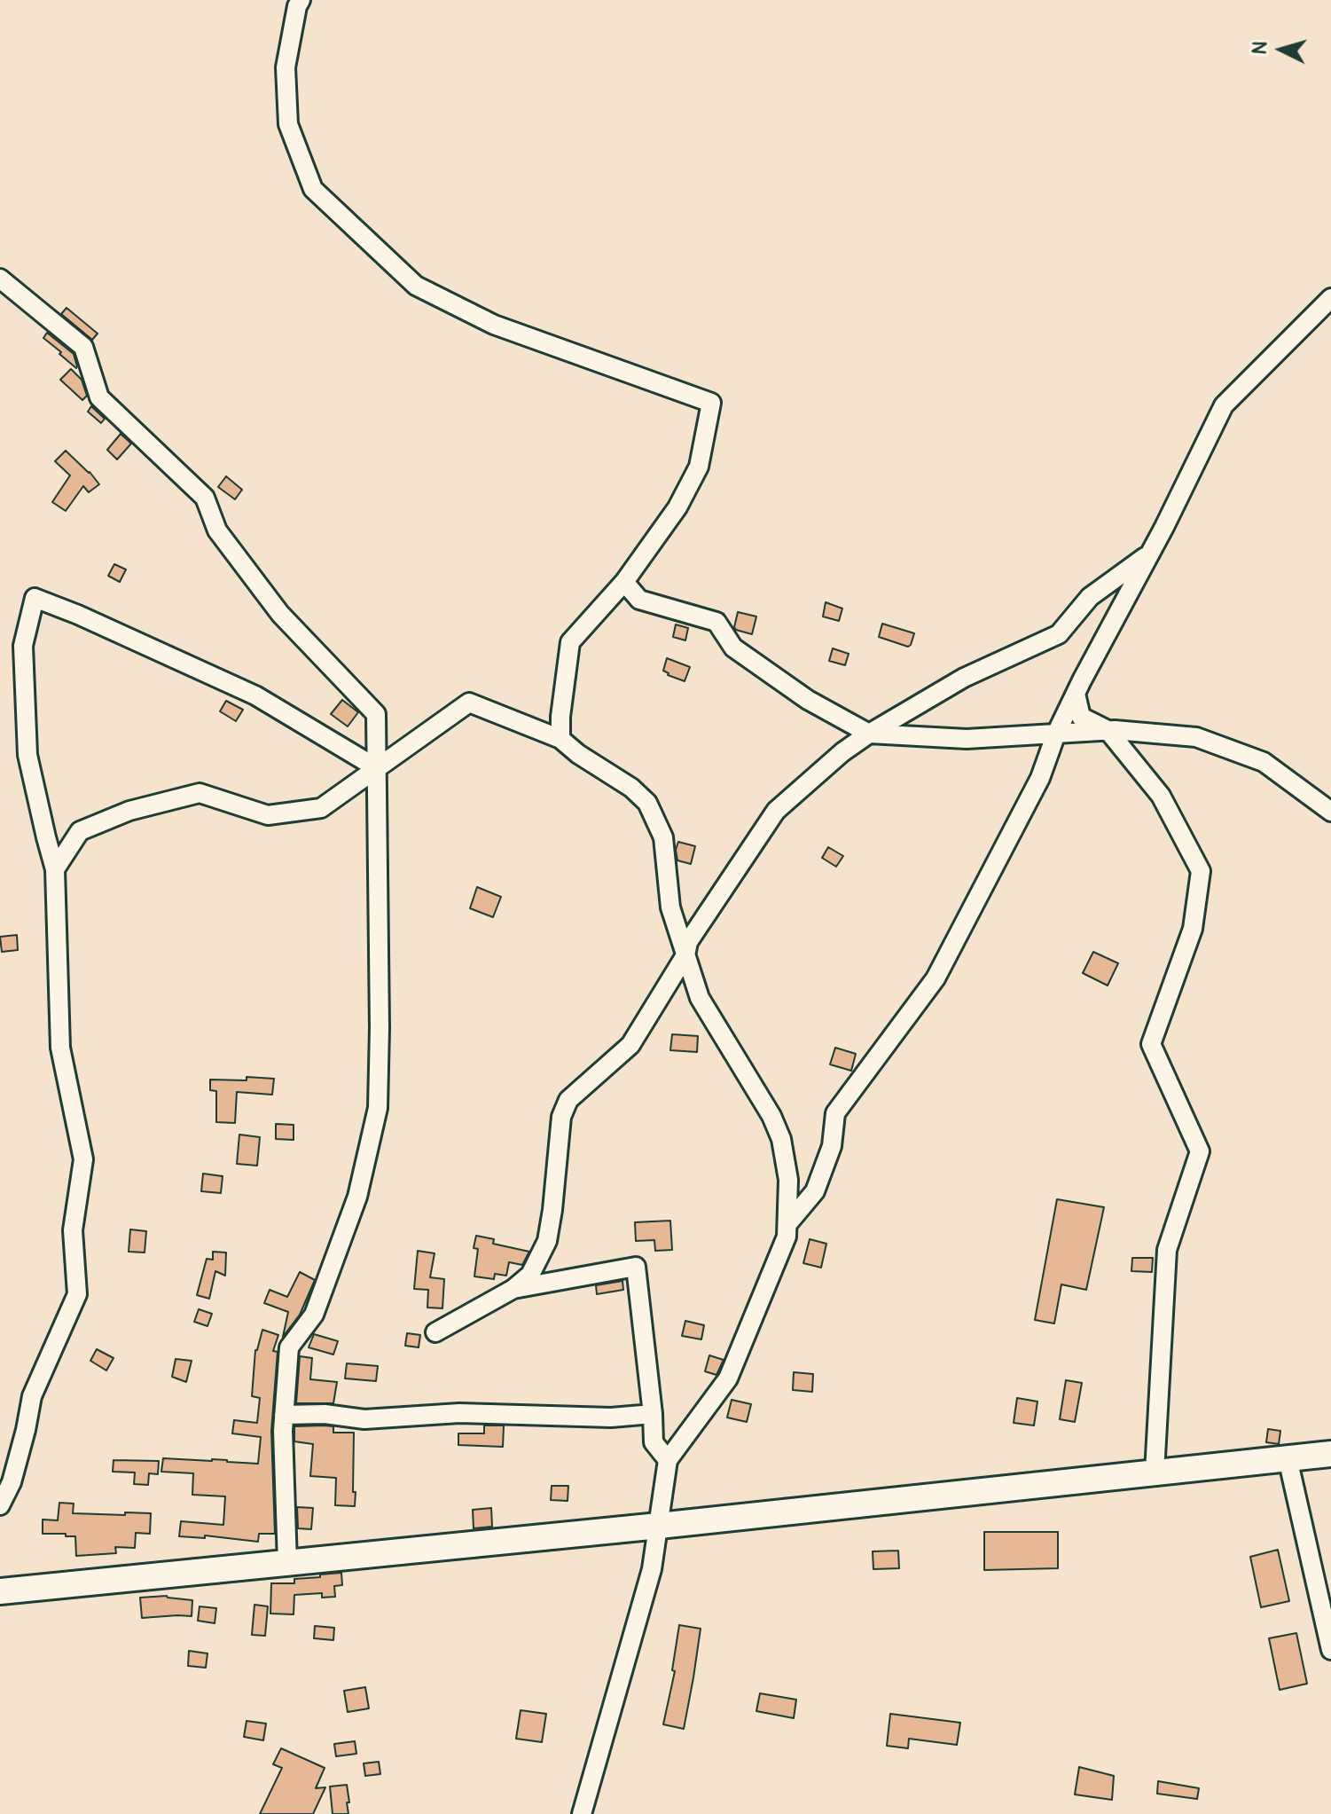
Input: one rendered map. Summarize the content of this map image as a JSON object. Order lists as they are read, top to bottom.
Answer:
{
  "north": "left"
}
